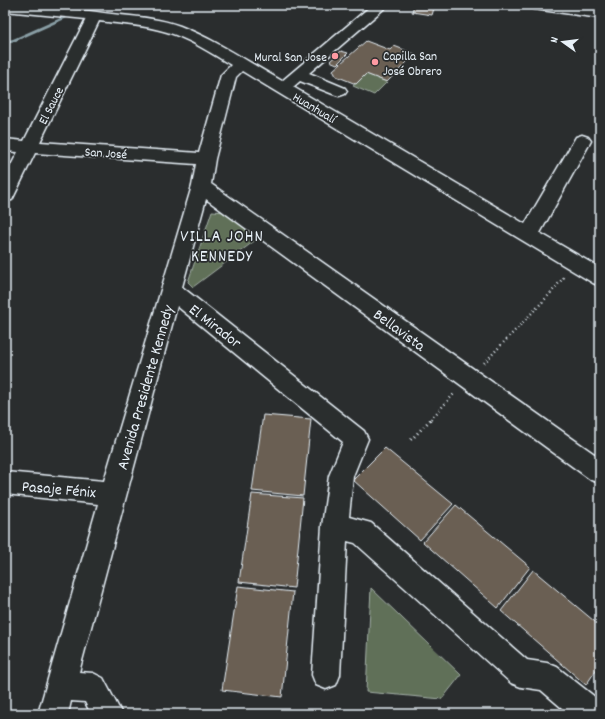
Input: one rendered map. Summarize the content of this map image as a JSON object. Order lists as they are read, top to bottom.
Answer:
{
  "streets": {
    "street": [
      "El Sauce",
      "Huanhualí",
      "San José",
      "El Mirador",
      "Bellavista",
      "Avenida Presidente Kennedy",
      "Pasaje Fénix"
    ]
  },
  "crossings": [
    ["El Sauce", "Huanhualí"],
    ["El Sauce", "San José"],
    ["Huanhualí", "Avenida Presidente Kennedy"],
    ["San José", "Avenida Presidente Kennedy"],
    ["El Mirador", "Avenida Presidente Kennedy"],
    ["Bellavista", "Avenida Presidente Kennedy"],
    ["Avenida Presidente Kennedy", "Pasaje Fénix"]
  ],
  "districts": ["VILLA JOHN KENNEDY"],
  "places": ["Mural San Jose", "Capilla San José Obrero"],
  "north": "left"
}
